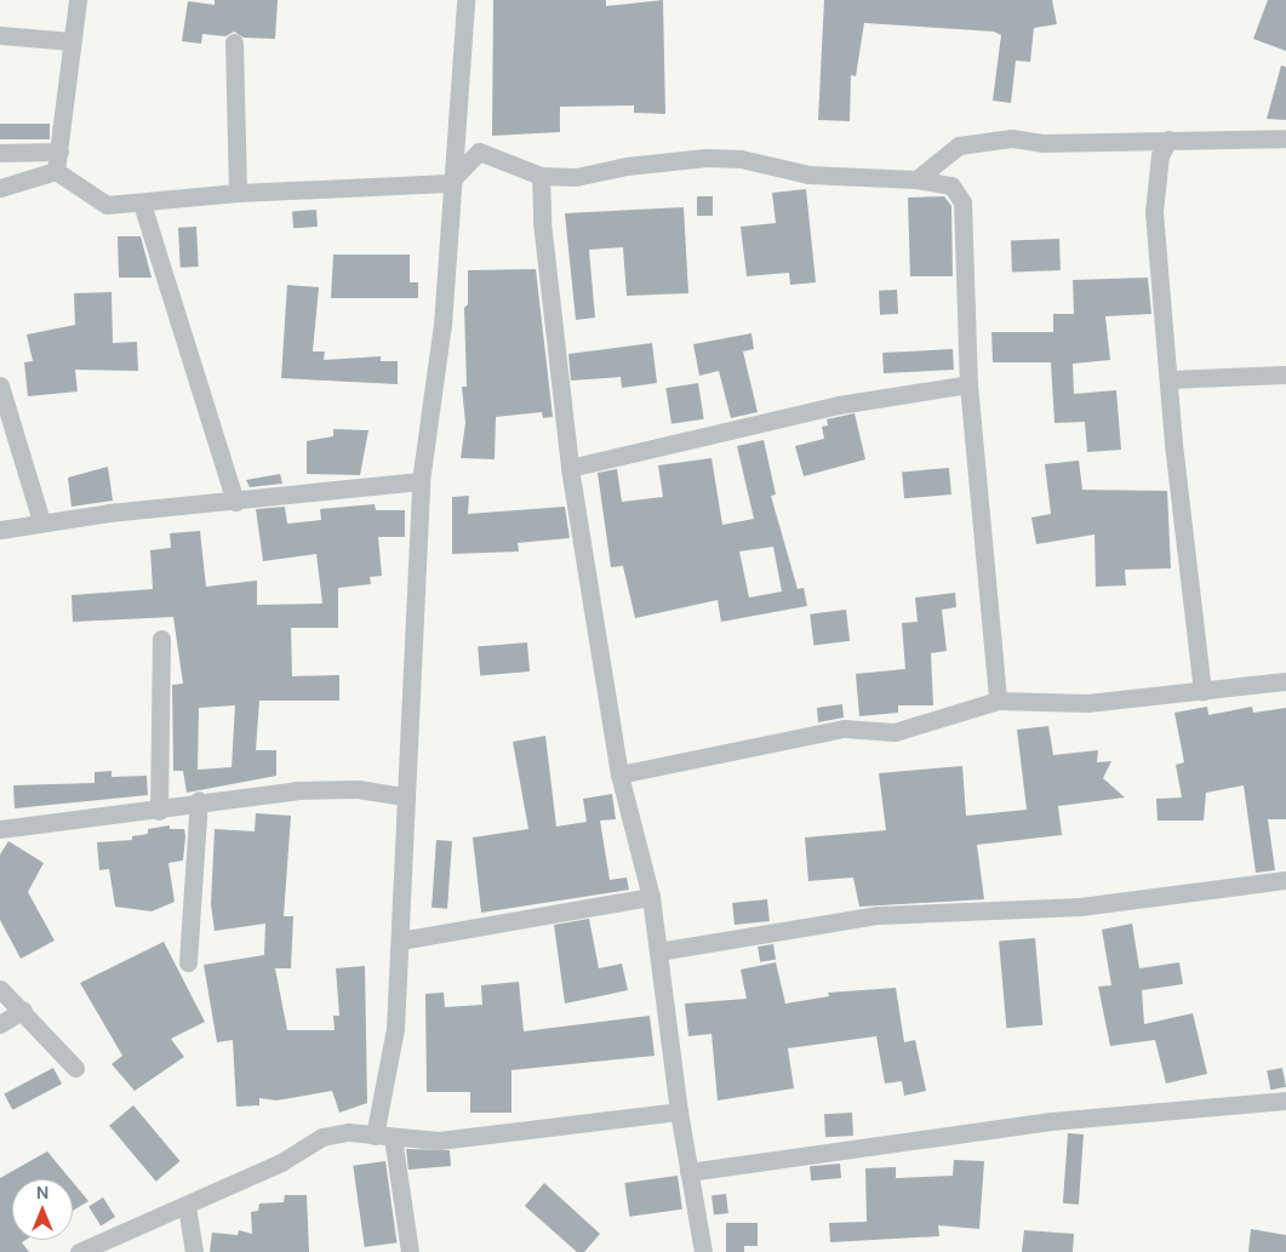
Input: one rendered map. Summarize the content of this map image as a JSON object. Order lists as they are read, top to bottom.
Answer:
{
  "north": "top"
}
